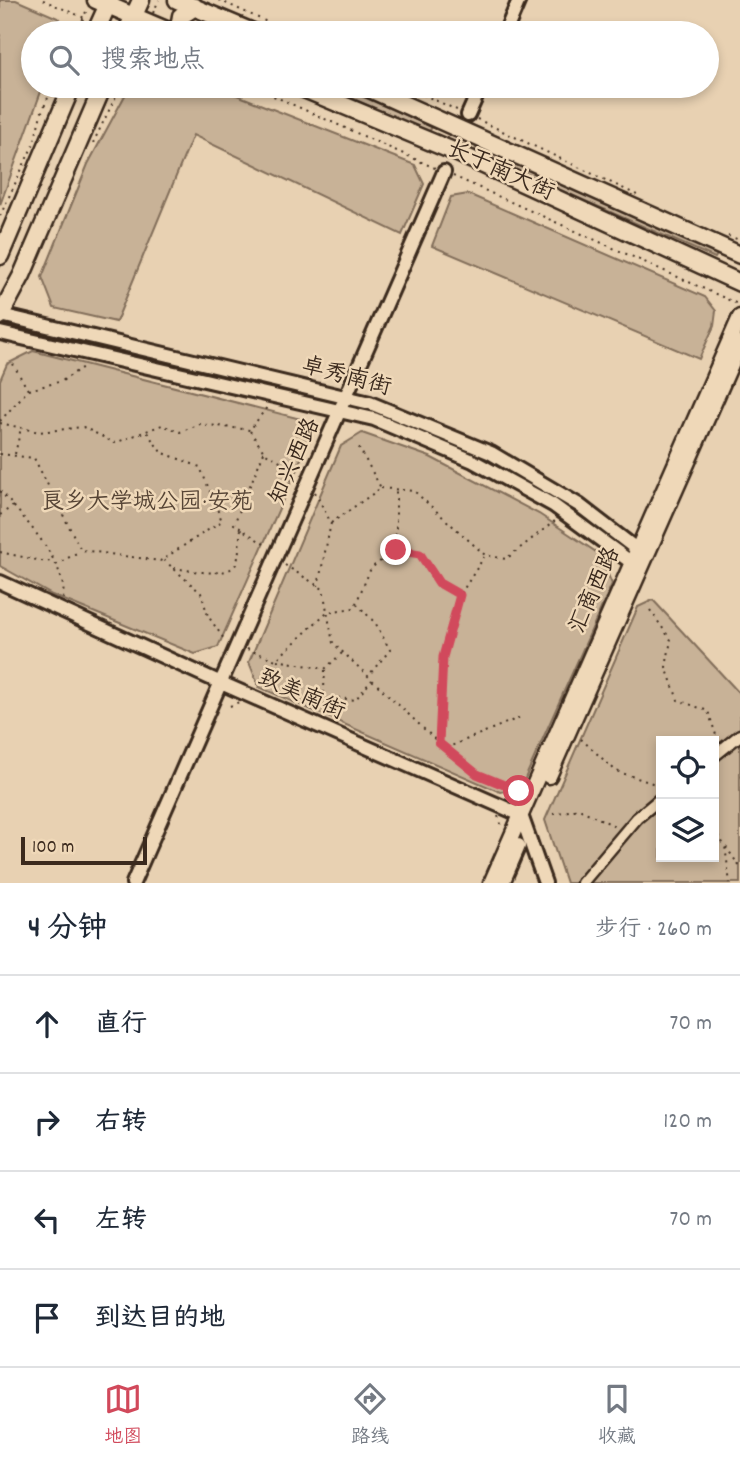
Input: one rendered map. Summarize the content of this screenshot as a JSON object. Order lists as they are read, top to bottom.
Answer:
{
  "streets": {
    "main road": ["长于南大街", "汇商西路"],
    "street": ["卓秀南街", "知兴西路", "致美南街"]
  },
  "crossings": [
    ["长于南大街", "知兴西路"],
    ["卓秀南街", "知兴西路"],
    ["卓秀南街", "汇商西路"],
    ["知兴西路", "致美南街"],
    ["汇商西路", "致美南街"]
  ],
  "parks": ["良乡大学城公园·安苑"],
  "scale_bar": "100 m",
  "page": {
    "search": "搜索地点",
    "scale": "100 m",
    "heading": ["4 分钟", "步行 · 260 m"],
    "list": [
      ["直行", "70 m"],
      ["右转", "120 m"],
      ["左转", "70 m"],
      "到达目的地"
    ],
    "nav": ["地图", "路线", "收藏"]
  }
}
